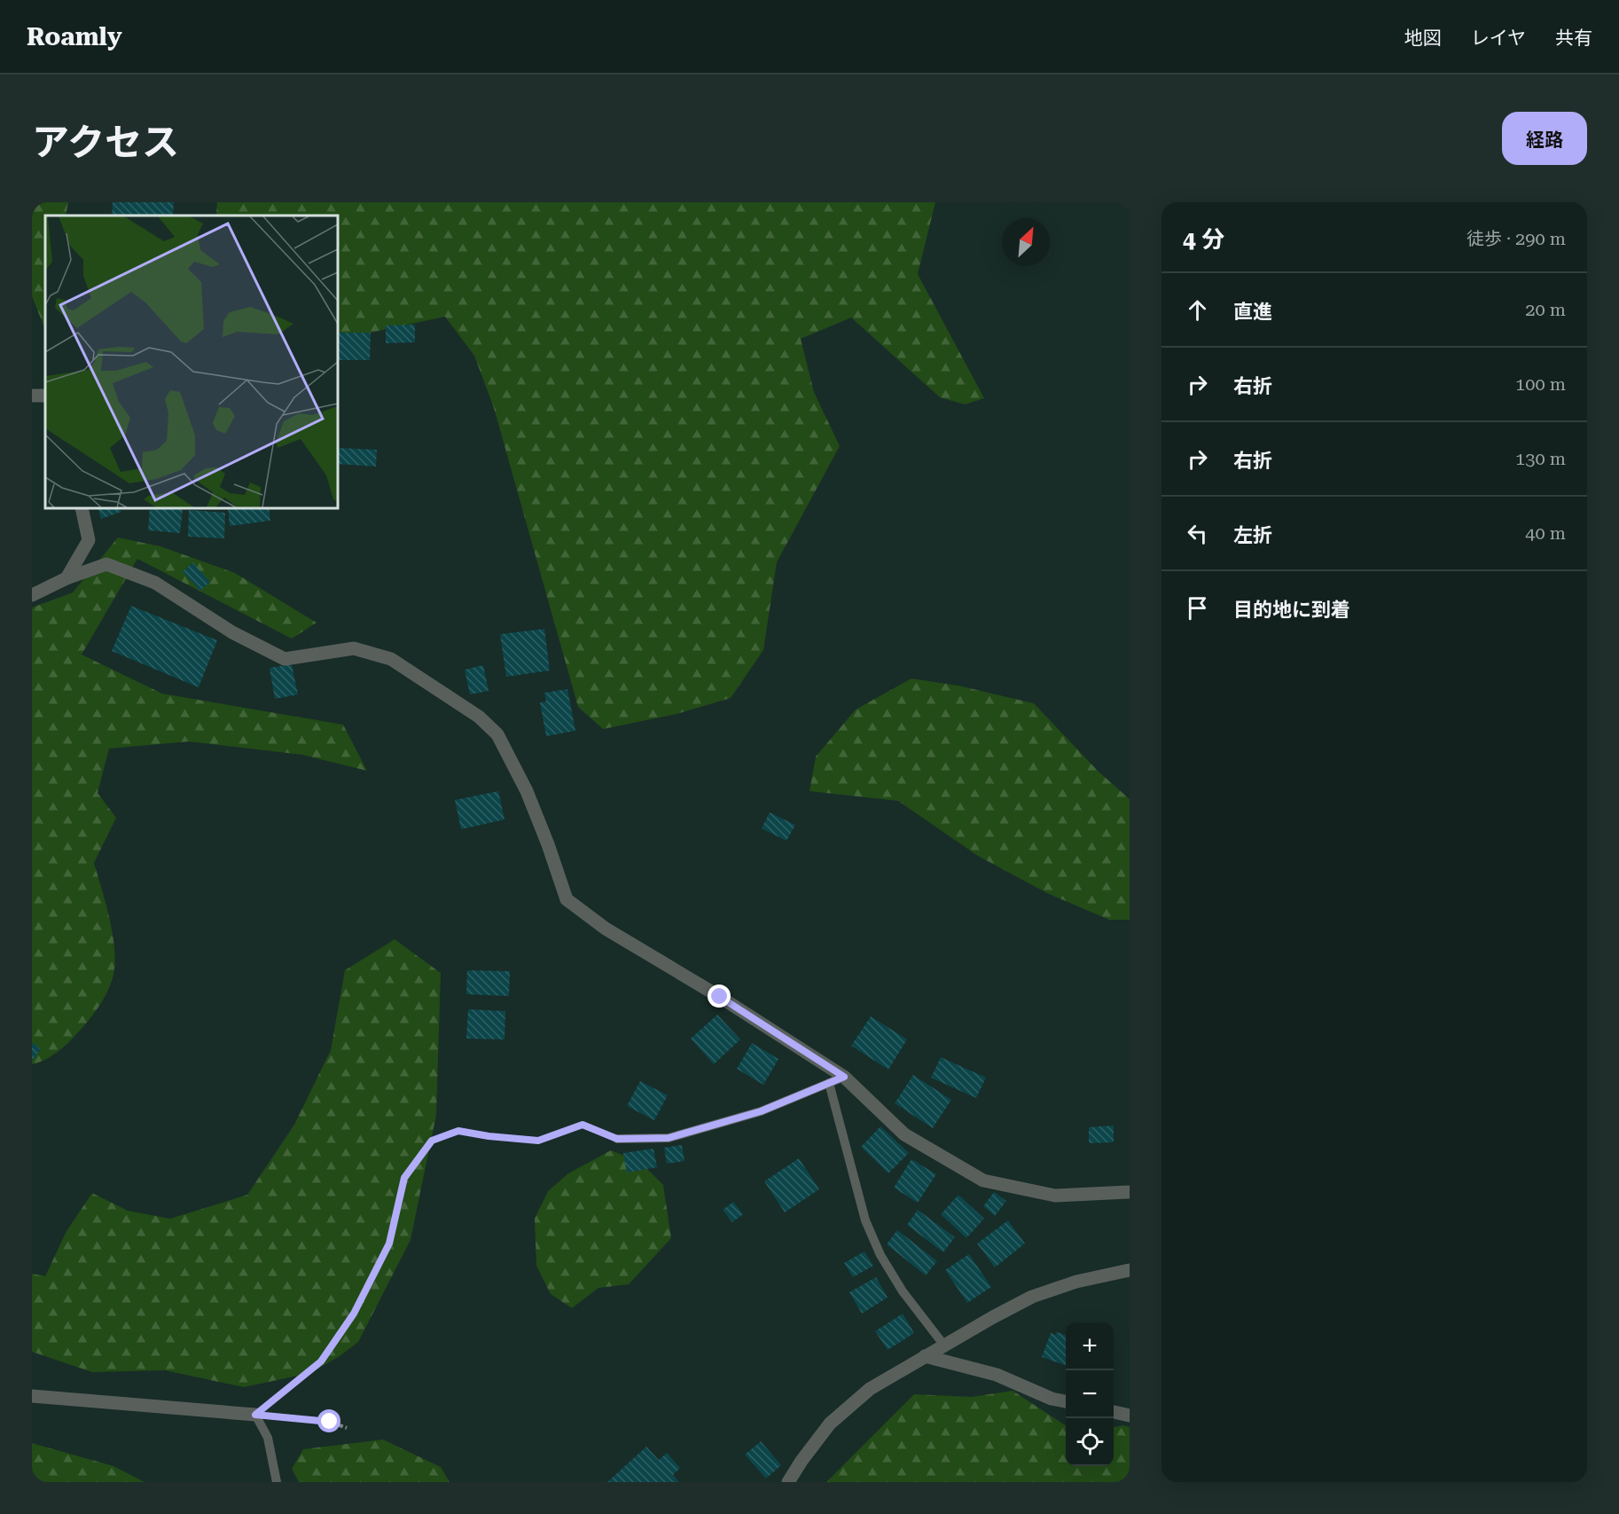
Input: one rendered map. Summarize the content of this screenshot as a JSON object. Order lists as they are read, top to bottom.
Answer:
{
  "north": "top right",
  "page": {
    "header": "Roamly",
    "nav": ["地図", "レイヤ", "共有"],
    "title": "アクセス",
    "buttons": "経路",
    "heading": ["4 分", "徒歩 · 290 m"],
    "list": [
      ["直進", "20 m"],
      ["右折", "100 m"],
      ["右折", "130 m"],
      ["左折", "40 m"],
      "目的地に到着"
    ],
    "map_buttons": ["+", "−"]
  }
}
